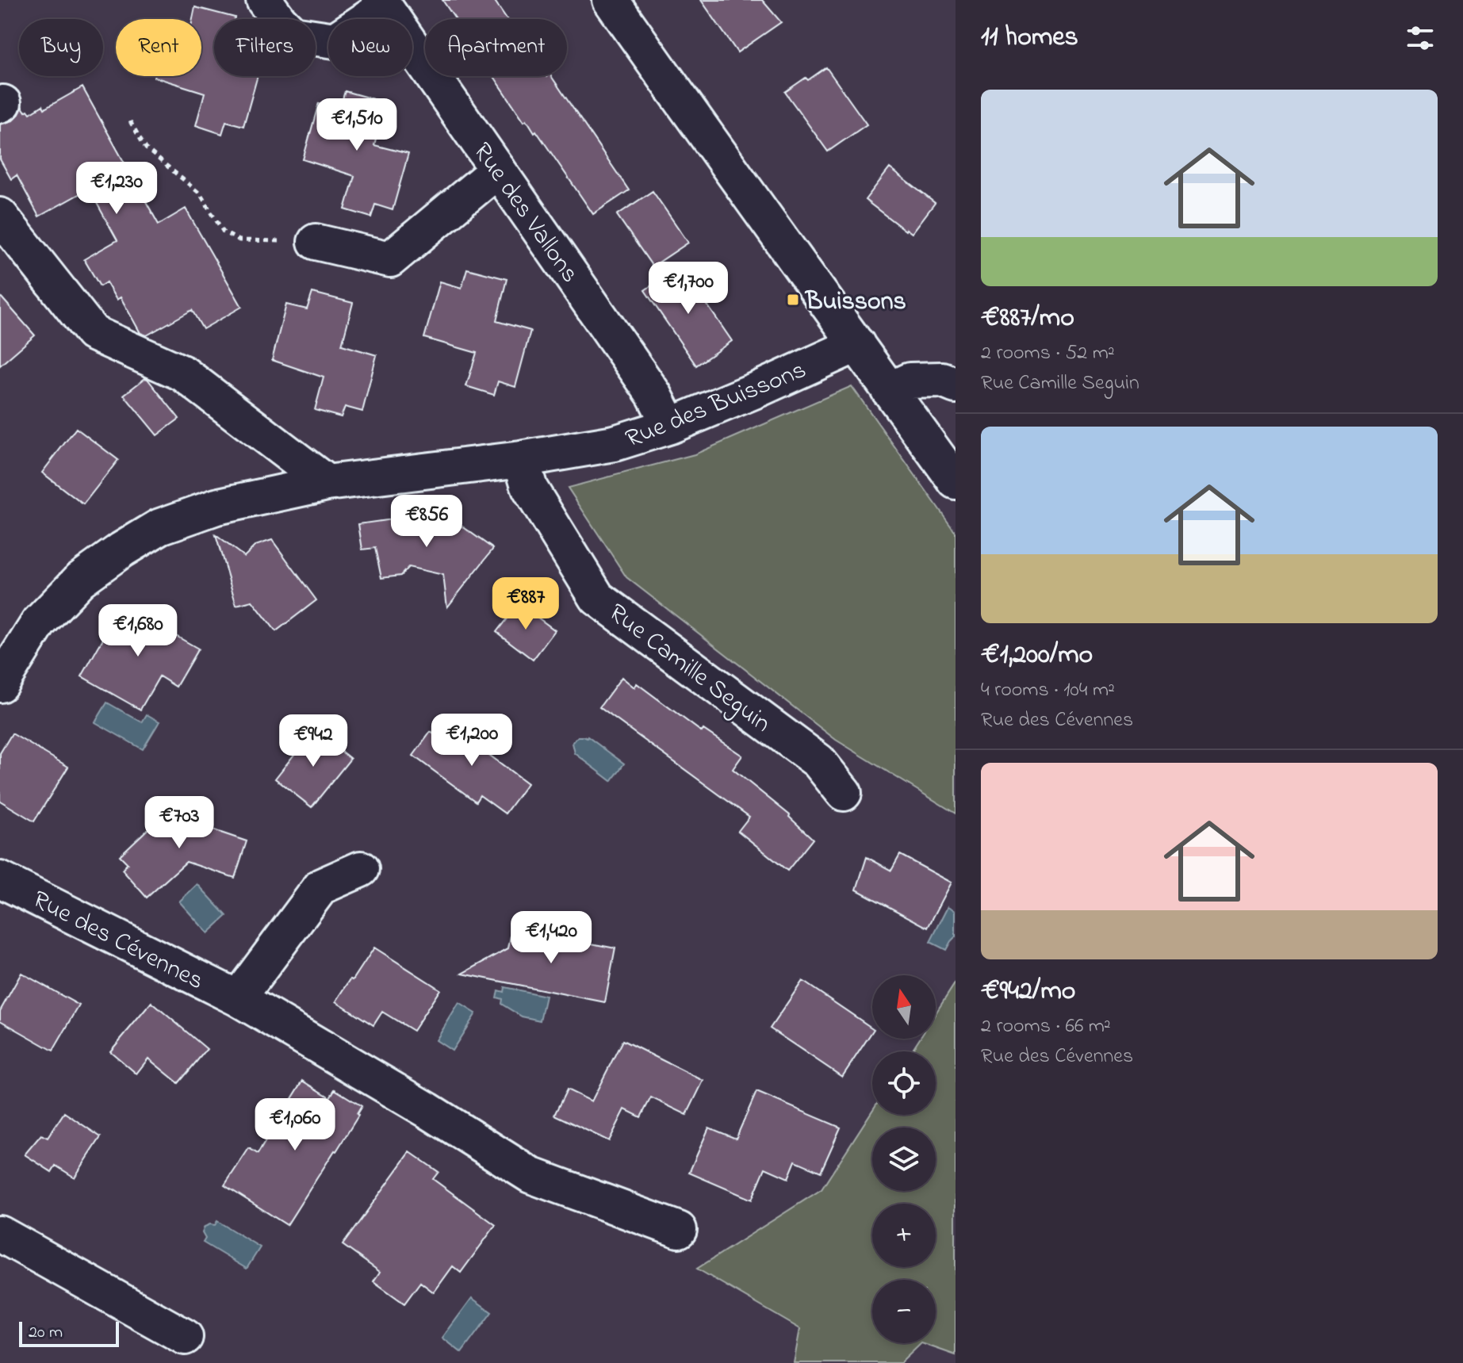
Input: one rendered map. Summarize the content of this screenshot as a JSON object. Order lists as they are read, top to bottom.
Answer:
{
  "streets": {
    "street": [
      "Rue des Vallons",
      "Rue des Buissons",
      "Rue Camille Seguin",
      "Rue des Cévennes"
    ]
  },
  "crossings": [
    ["Rue des Vallons", "Rue des Buissons"],
    ["Rue des Buissons", "Rue Camille Seguin"]
  ],
  "places": {
    "transit": ["Buissons"]
  },
  "scale_bar": "20 m",
  "north": "top",
  "page": {
    "heading": "11 homes",
    "chip": [
      "Buy",
      "Rent",
      "Filters",
      "New",
      "Apartment"
    ],
    "list": [
      {
        "name": "€887/mo",
        "note": "2 rooms · 52 m² · Rue Camille Seguin"
      },
      {
        "name": "€1,200/mo",
        "note": "4 rooms · 104 m² · Rue des Cévennes"
      },
      {
        "name": "€942/mo",
        "note": "2 rooms · 66 m² · Rue des Cévennes"
      }
    ],
    "price": [
      "€1,510",
      "€1,230",
      "€1,700",
      "€856",
      "€887",
      "€1,680",
      "€1,200",
      "€942",
      "€703",
      "€1,420",
      "€1,060"
    ],
    "map_buttons": ["+", "−"],
    "scale": "20 m"
  }
}
